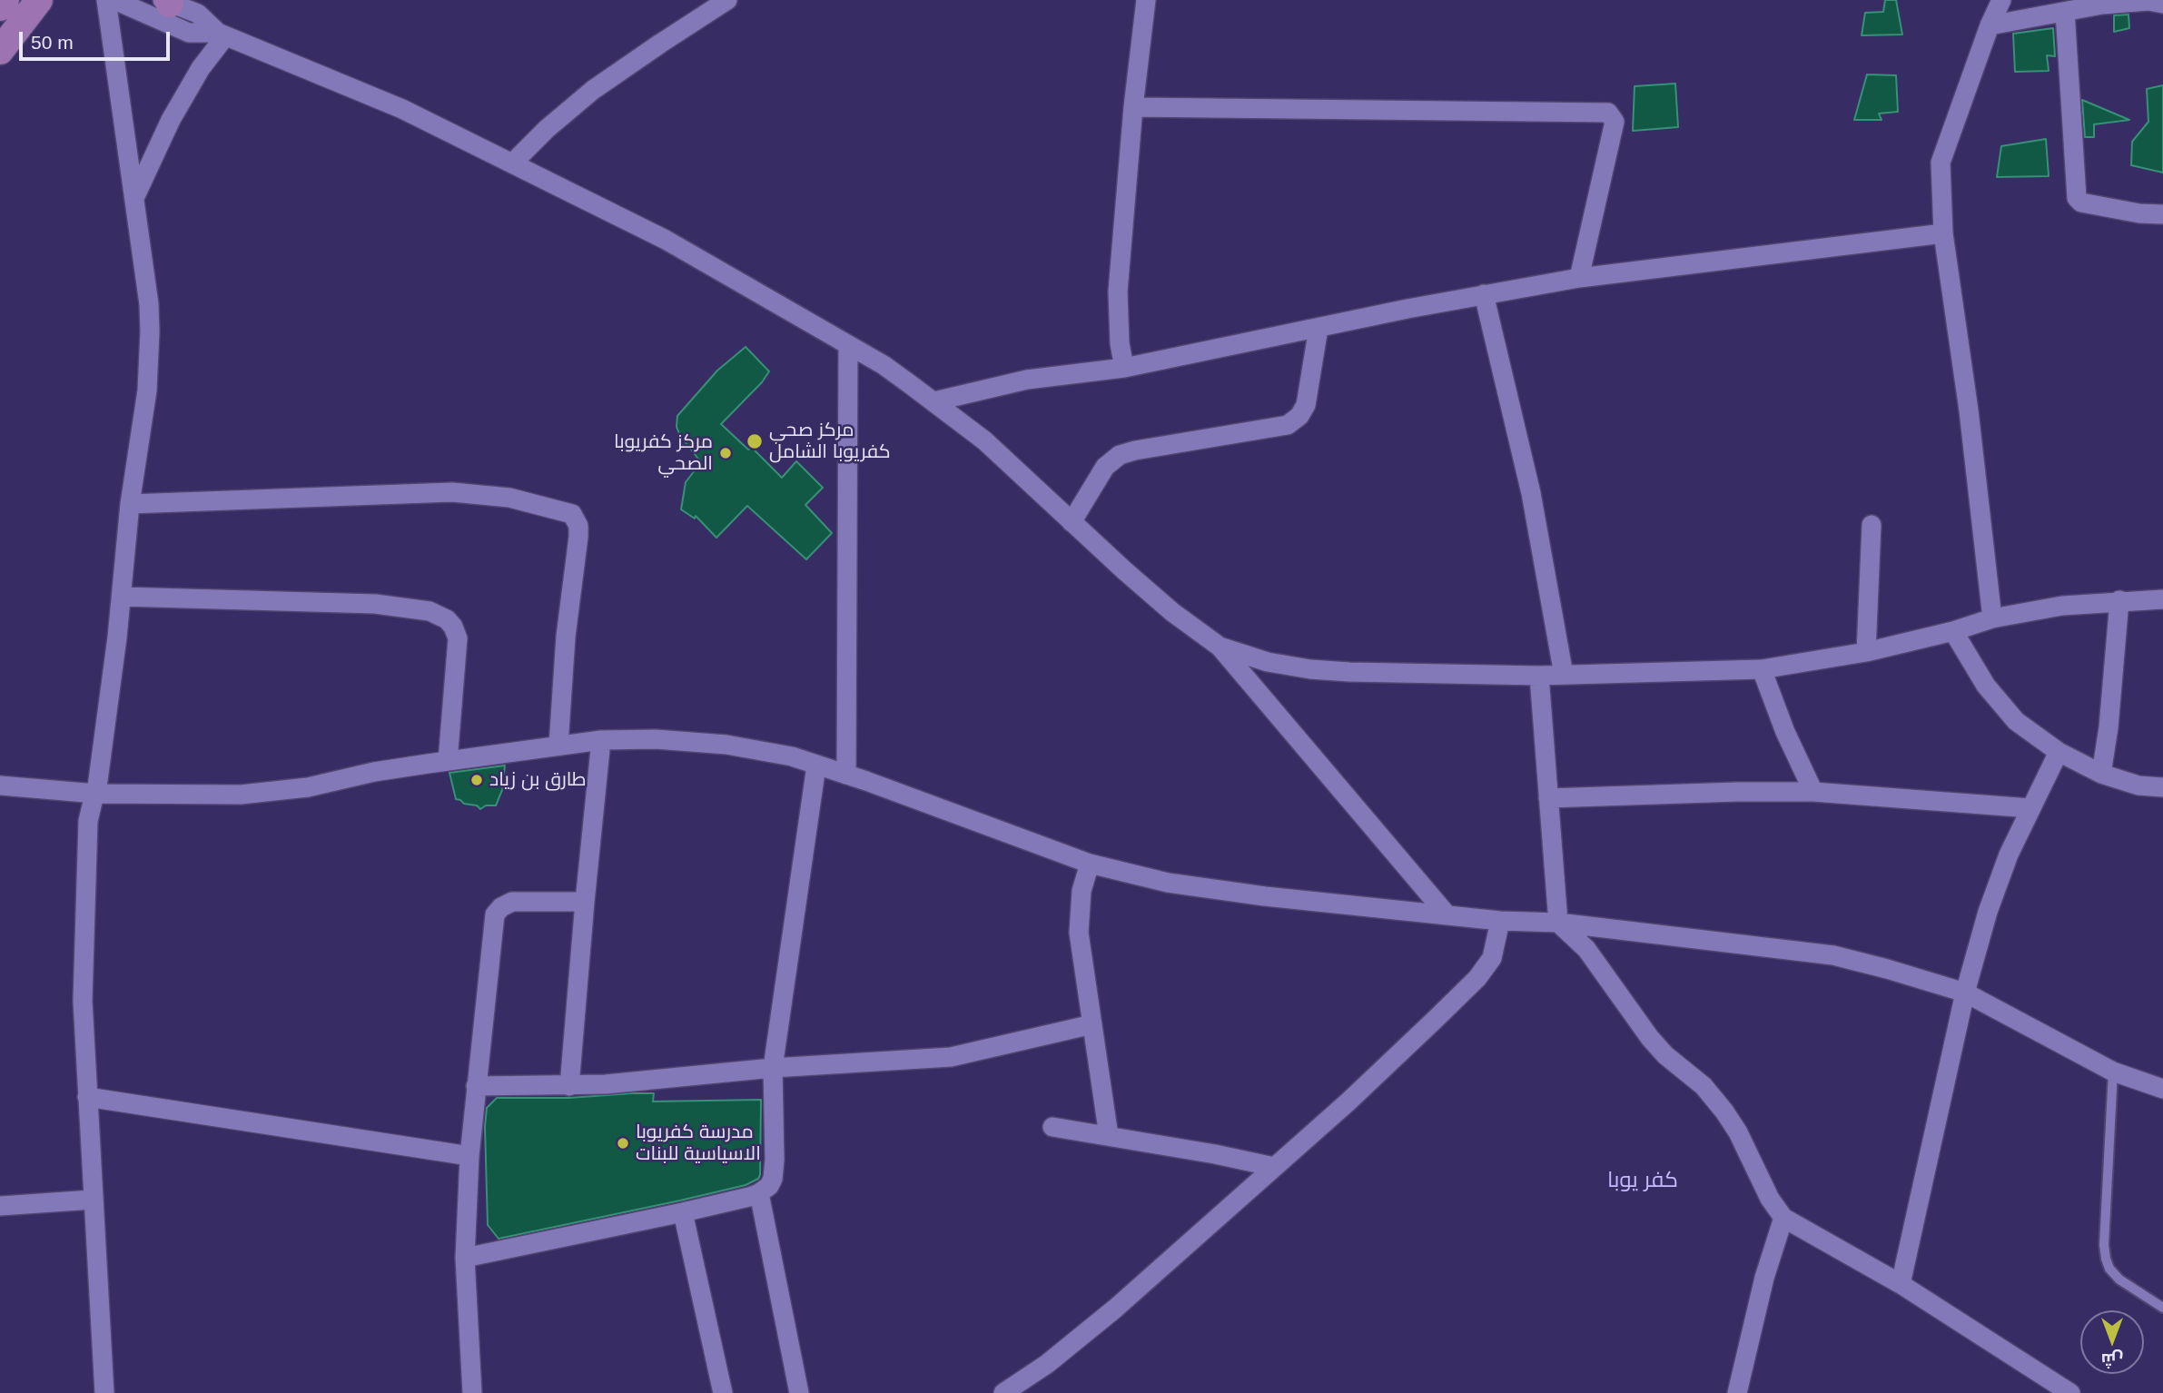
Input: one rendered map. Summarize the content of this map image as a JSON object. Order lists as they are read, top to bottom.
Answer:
{
  "districts": ["كفر يوبا"],
  "places": [
    "مركز صحي كفريوبا الشامل",
    "مركز كفريوبا الصحي",
    "طارق بن زياد",
    "مدرسة كفريوبا الاسياسية للبنات"
  ],
  "scale_bar": "50 m",
  "north": "bottom"
}
